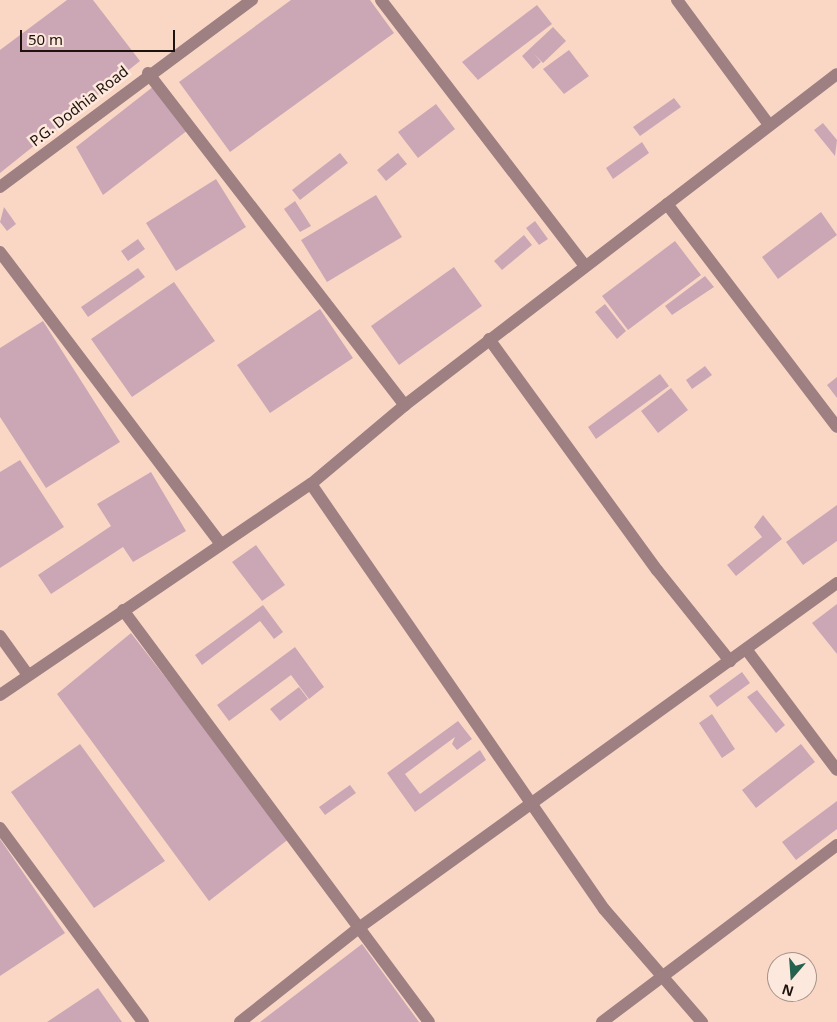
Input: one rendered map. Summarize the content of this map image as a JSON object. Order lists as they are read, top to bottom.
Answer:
{
  "streets": {
    "street": ["P.G. Dodhia Road"]
  },
  "scale_bar": "50 m",
  "north": "bottom"
}
